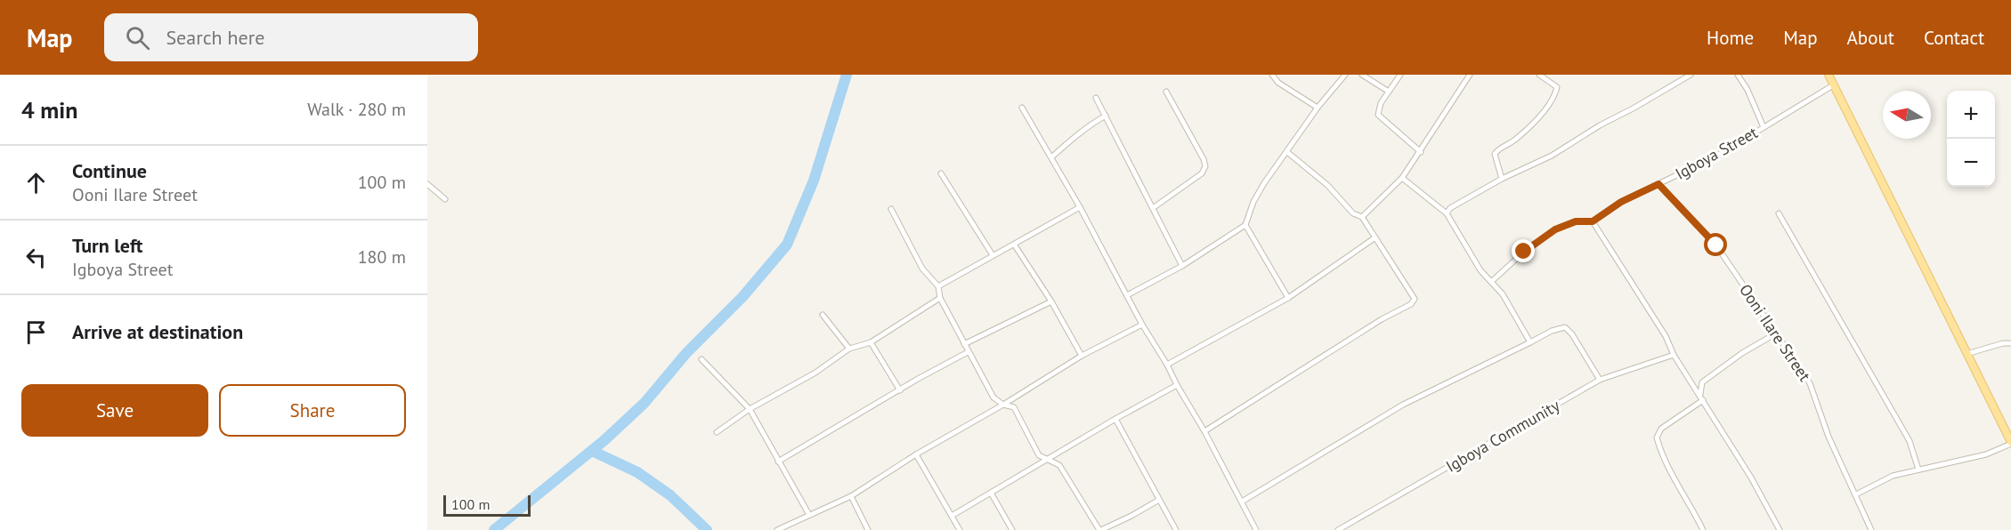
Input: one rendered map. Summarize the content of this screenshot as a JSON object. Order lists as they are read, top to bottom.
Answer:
{
  "streets": {
    "street": ["Igboya Street", "Ooni Ilare Street", "Igboya Community"]
  },
  "crossings": [
    ["Igboya Street", "Ooni Ilare Street"]
  ],
  "scale_bar": "100 m",
  "north": "left",
  "page": {
    "header": "Map",
    "search": "Search here",
    "nav": [
      "Home",
      "Map",
      "About",
      "Contact"
    ],
    "heading": ["4 min", "Walk · 280 m"],
    "map_buttons": ["+", "−"],
    "list": [
      ["Continue", "Ooni Ilare Street", "100 m"],
      ["Turn left", "Igboya Street", "180 m"],
      "Arrive at destination"
    ],
    "buttons": ["Save", "Share"],
    "scale": "100 m"
  }
}
